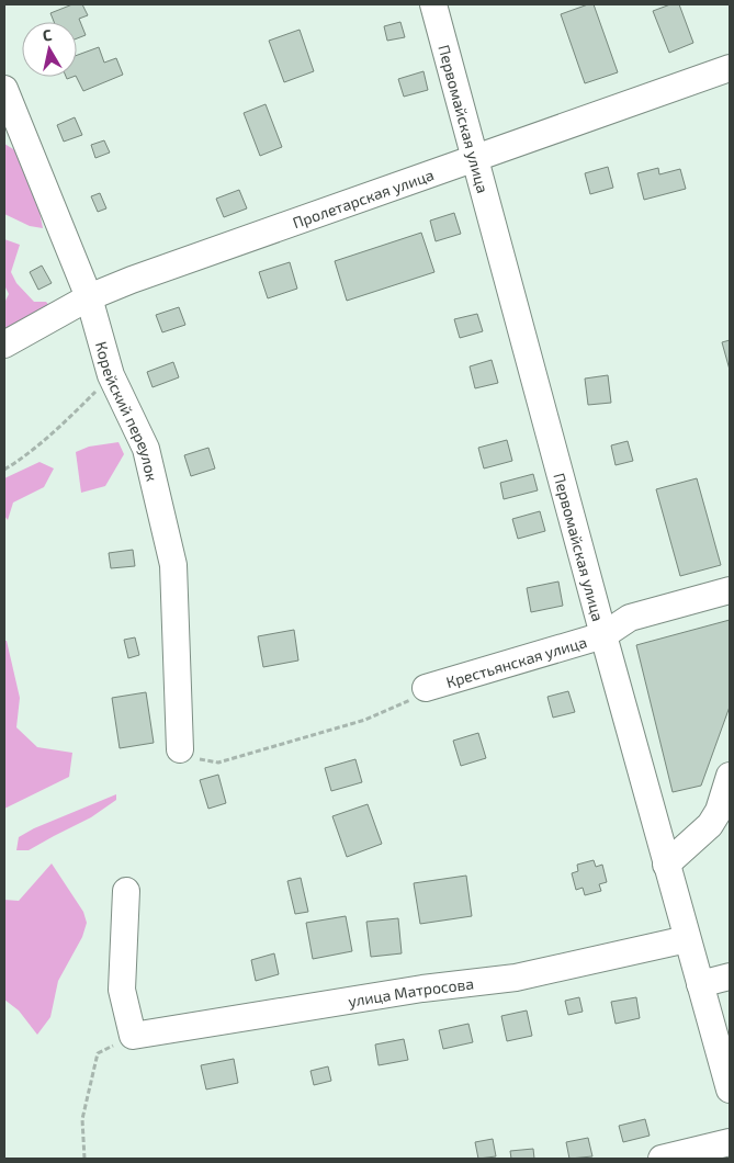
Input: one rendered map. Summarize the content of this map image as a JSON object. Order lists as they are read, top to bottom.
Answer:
{
  "streets": {
    "street": [
      "Первомайская улица",
      "Пролетарская улица",
      "Корейский переулок",
      "Крестьянская улица",
      "улица Матросова"
    ]
  },
  "crossings": [
    ["Первомайская улица", "Пролетарская улица"],
    ["Первомайская улица", "Крестьянская улица"],
    ["Первомайская улица", "улица Матросова"],
    ["Пролетарская улица", "Корейский переулок"]
  ],
  "north": "top"
}
